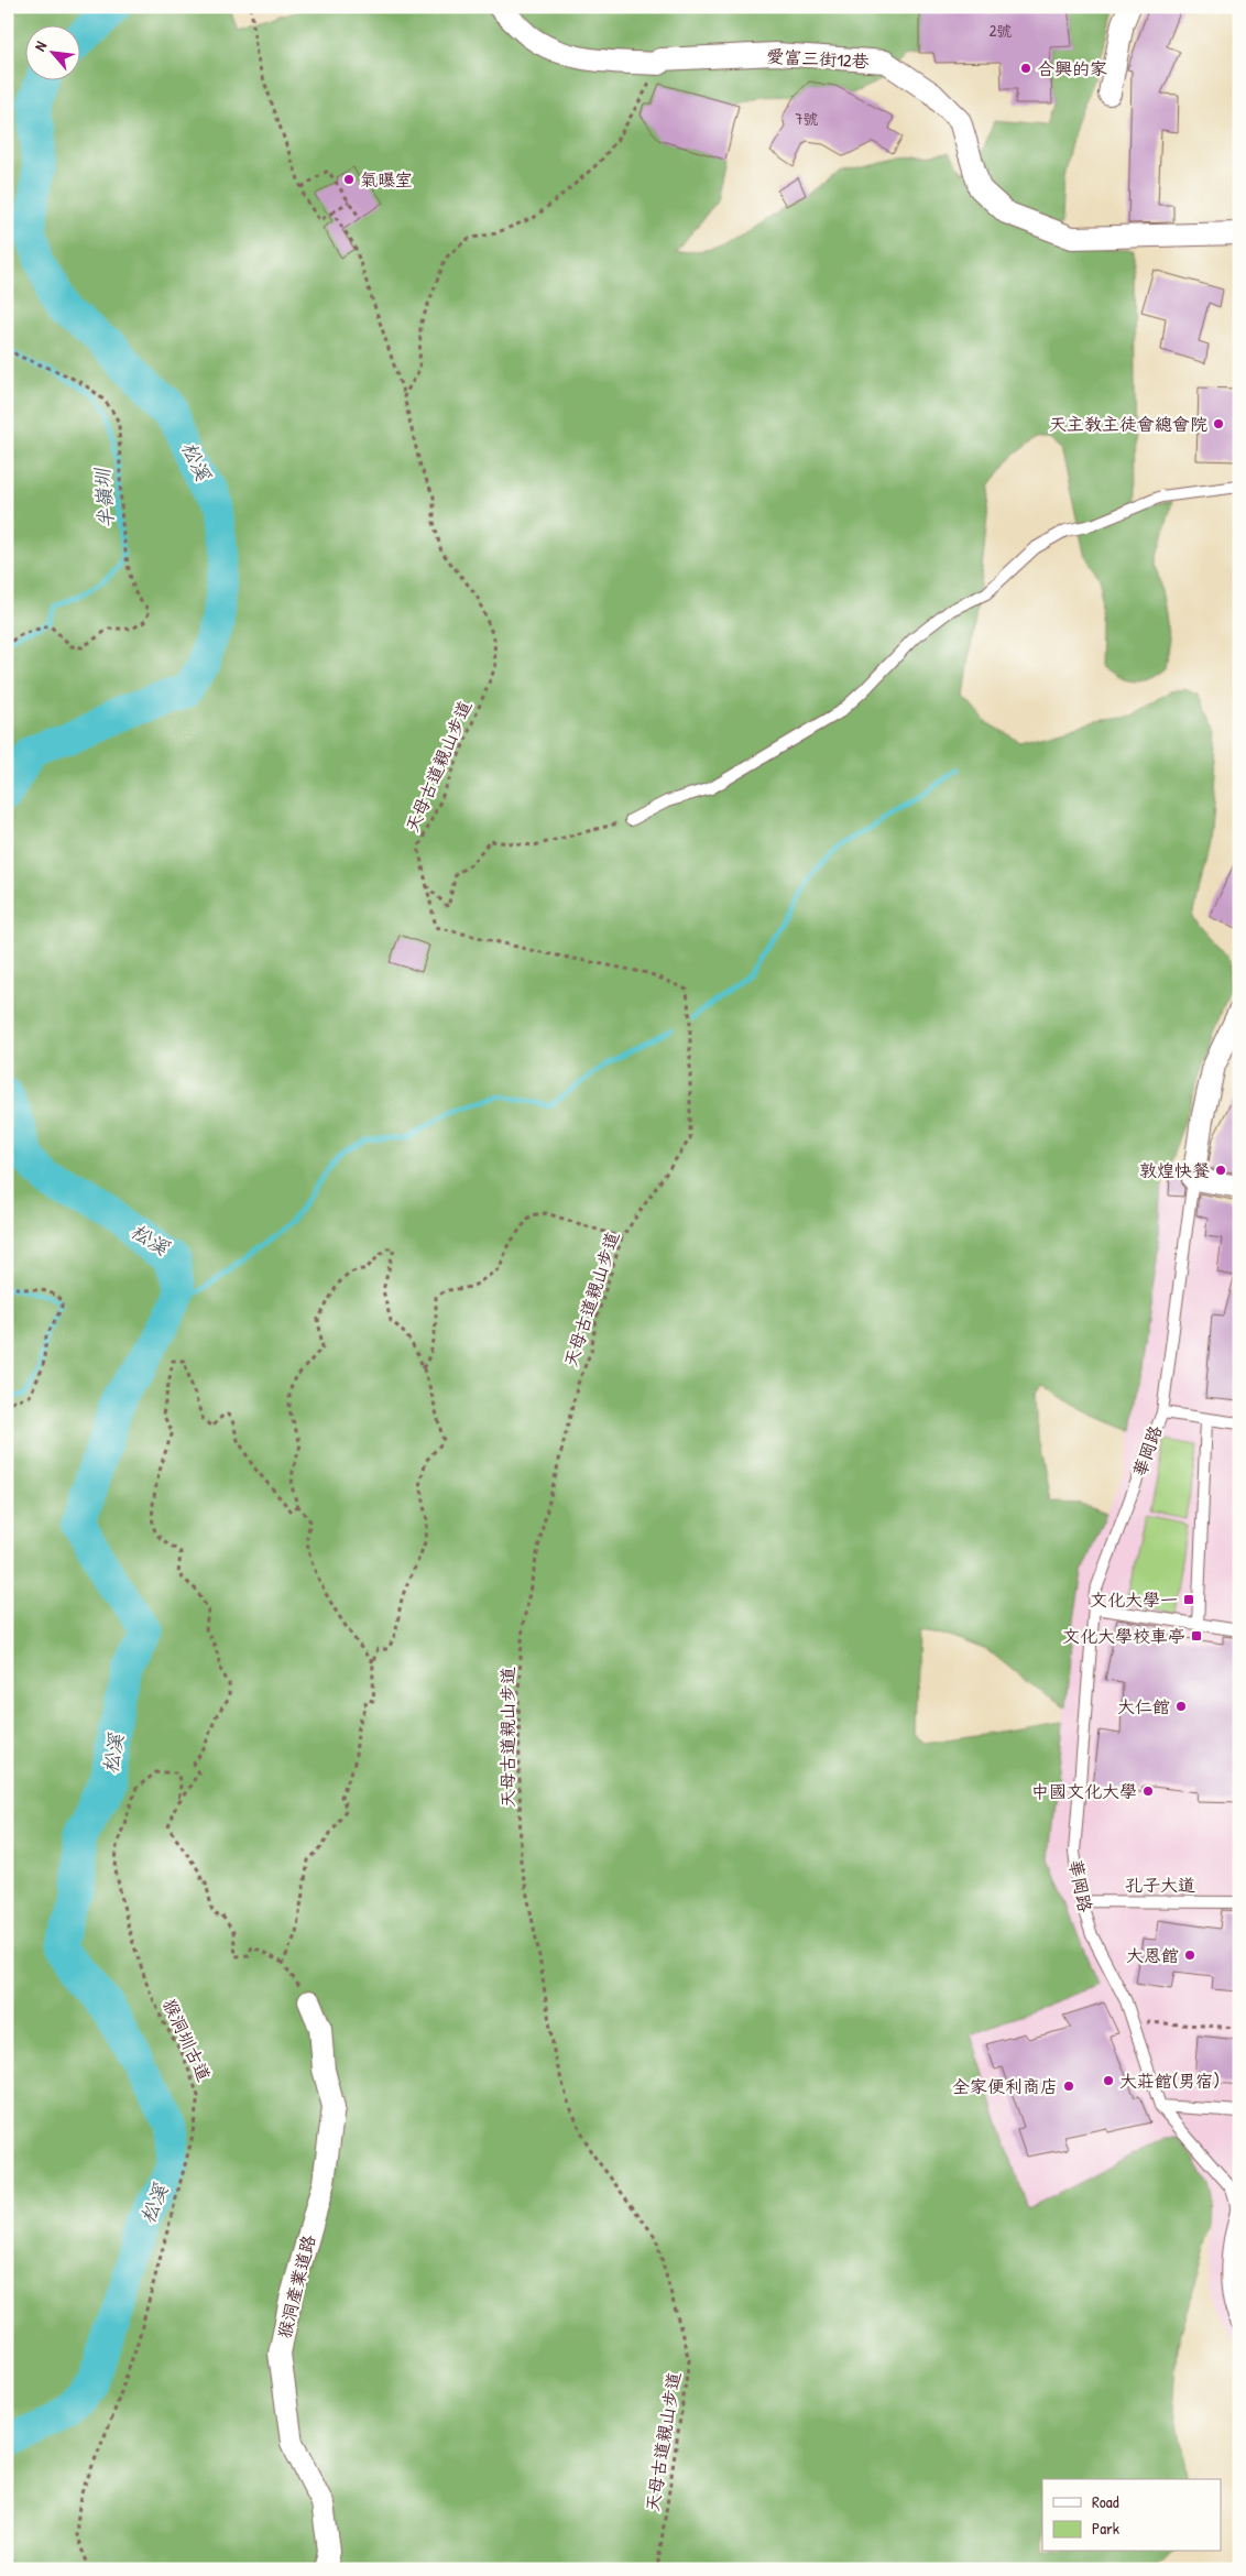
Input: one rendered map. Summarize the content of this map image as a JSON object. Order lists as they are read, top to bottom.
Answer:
{
  "streets": {
    "street": ["愛富三街12巷", "猴洞產業道路"],
    "lane": ["華岡路", "孔子大道"],
    "path": ["天母古道親山步道", "猴洞圳古道"]
  },
  "crossings": [
    ["華岡路", "孔子大道"]
  ],
  "water": ["松溪", "半嶺圳"],
  "places": {
    "other": [
      "合興的家",
      "氣曝室",
      "天主教主徒會總會院",
      "敦煌快餐",
      "大仁館",
      "中國文化大學",
      "大恩館",
      "大莊館(男宿)",
      "全家便利商店"
    ],
    "transit": ["文化大學一", "文化大學校車亭"]
  },
  "house_numbers": ["2號", "7號"],
  "legend": ["Road", "Park"],
  "north": "top left"
}
